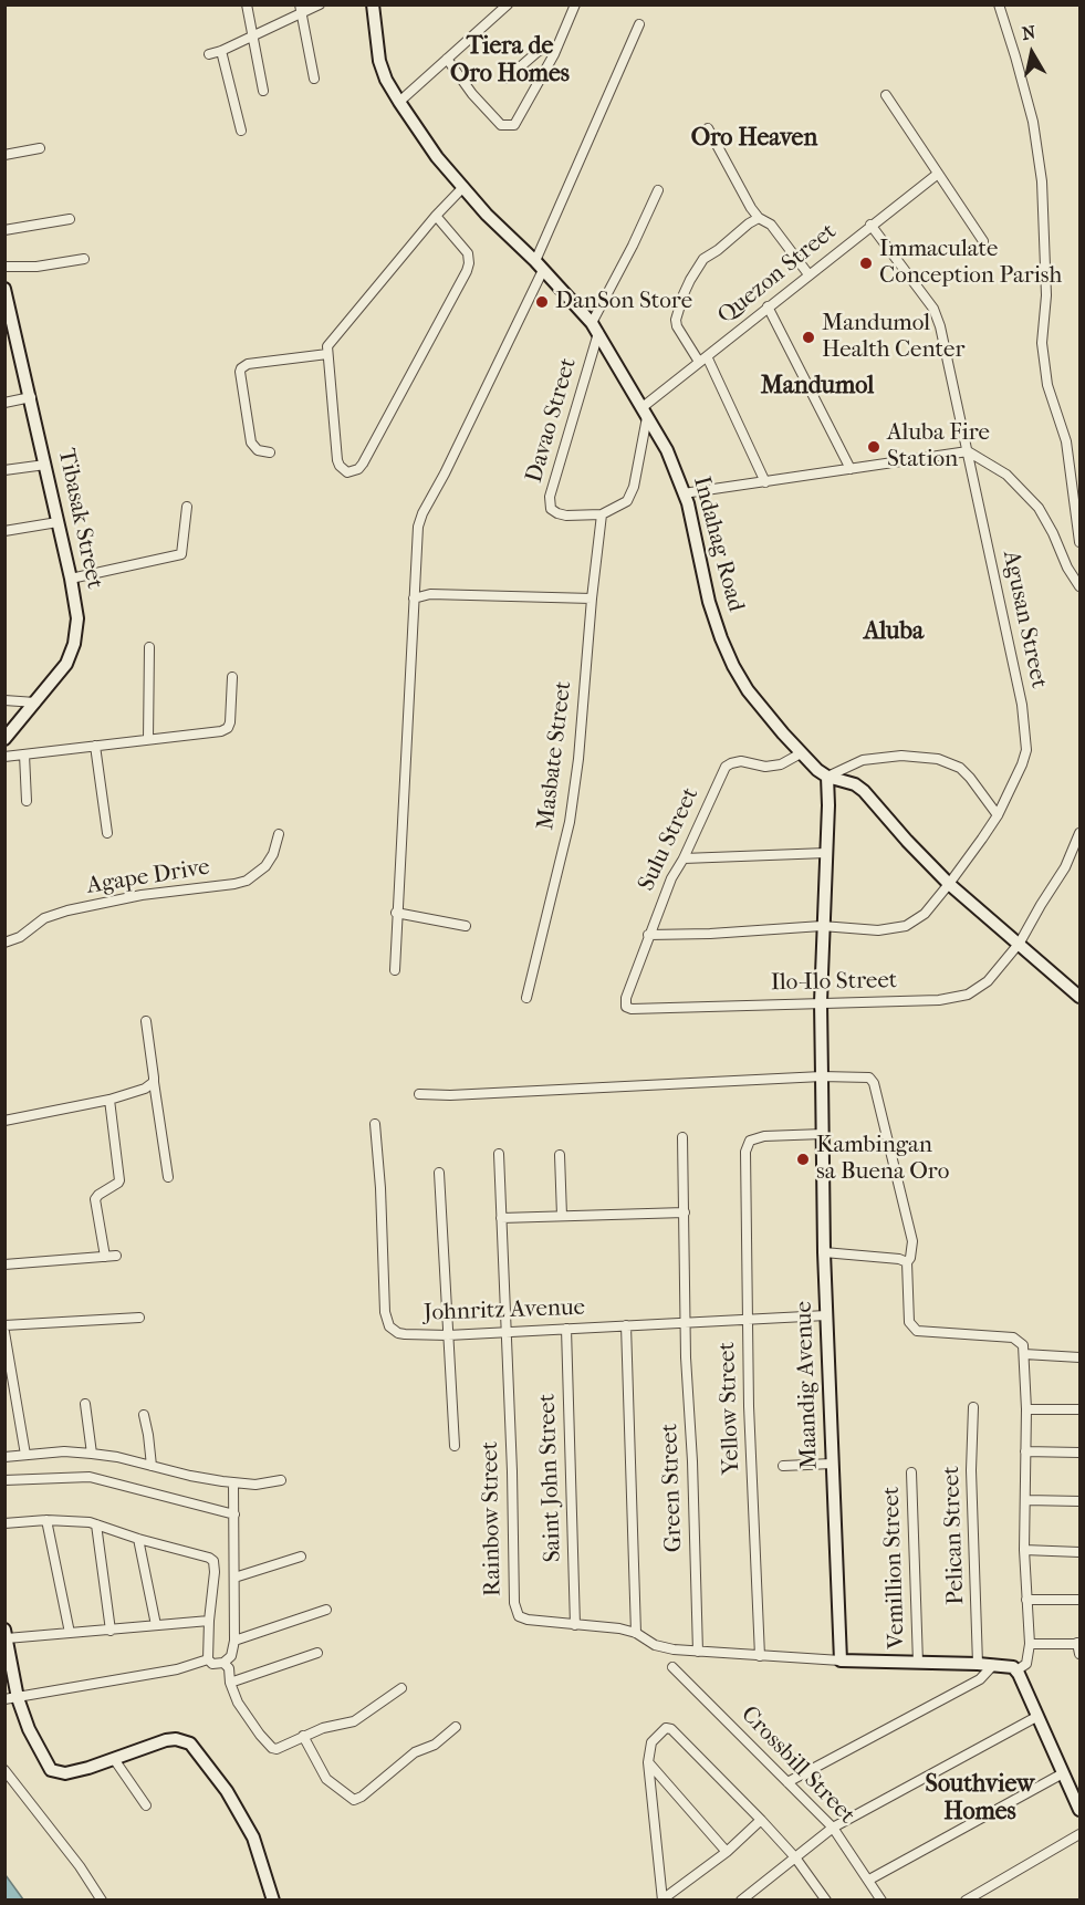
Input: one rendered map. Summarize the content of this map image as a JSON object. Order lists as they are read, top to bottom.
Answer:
{
  "streets": {
    "street": [
      "Quezon Street",
      "Davao Street",
      "Tibasak Street",
      "Indahag Road",
      "Agusan Street",
      "Masbate Street",
      "Sulu Street",
      "Agape Drive",
      "Ilo-Ilo Street",
      "Johnritz Avenue",
      "Maandig Avenue",
      "Yellow Street",
      "Saint John Street",
      "Green Street",
      "Rainbow Street",
      "Pelican Street",
      "Vemillion Street",
      "Crossbill Street"
    ]
  },
  "crossings": [
    ["Quezon Street", "Davao Street"],
    ["Quezon Street", "Indahag Road"],
    ["Quezon Street", "Agusan Street"],
    ["Davao Street", "Indahag Road"],
    ["Davao Street", "Masbate Street"],
    ["Indahag Road", "Agusan Street"],
    ["Indahag Road", "Sulu Street"],
    ["Indahag Road", "Ilo-Ilo Street"],
    ["Indahag Road", "Maandig Avenue"],
    ["Agusan Street", "Sulu Street"],
    ["Agusan Street", "Maandig Avenue"],
    ["Sulu Street", "Ilo-Ilo Street"],
    ["Ilo-Ilo Street", "Maandig Avenue"],
    ["Johnritz Avenue", "Maandig Avenue"],
    ["Johnritz Avenue", "Yellow Street"],
    ["Johnritz Avenue", "Saint John Street"],
    ["Johnritz Avenue", "Green Street"],
    ["Johnritz Avenue", "Rainbow Street"],
    ["Maandig Avenue", "Yellow Street"],
    ["Maandig Avenue", "Rainbow Street"],
    ["Yellow Street", "Rainbow Street"],
    ["Saint John Street", "Rainbow Street"],
    ["Green Street", "Rainbow Street"]
  ],
  "districts": [
    "Tiera de Oro Homes",
    "Oro Heaven",
    "Mandumol",
    "Aluba",
    "Southview Homes"
  ],
  "places": [
    "Immaculate Conception Parish",
    "DanSon Store",
    "Mandumol Health Center",
    "Aluba Fire Station",
    "Kambingan sa Buena Oro"
  ],
  "north": "top"
}
